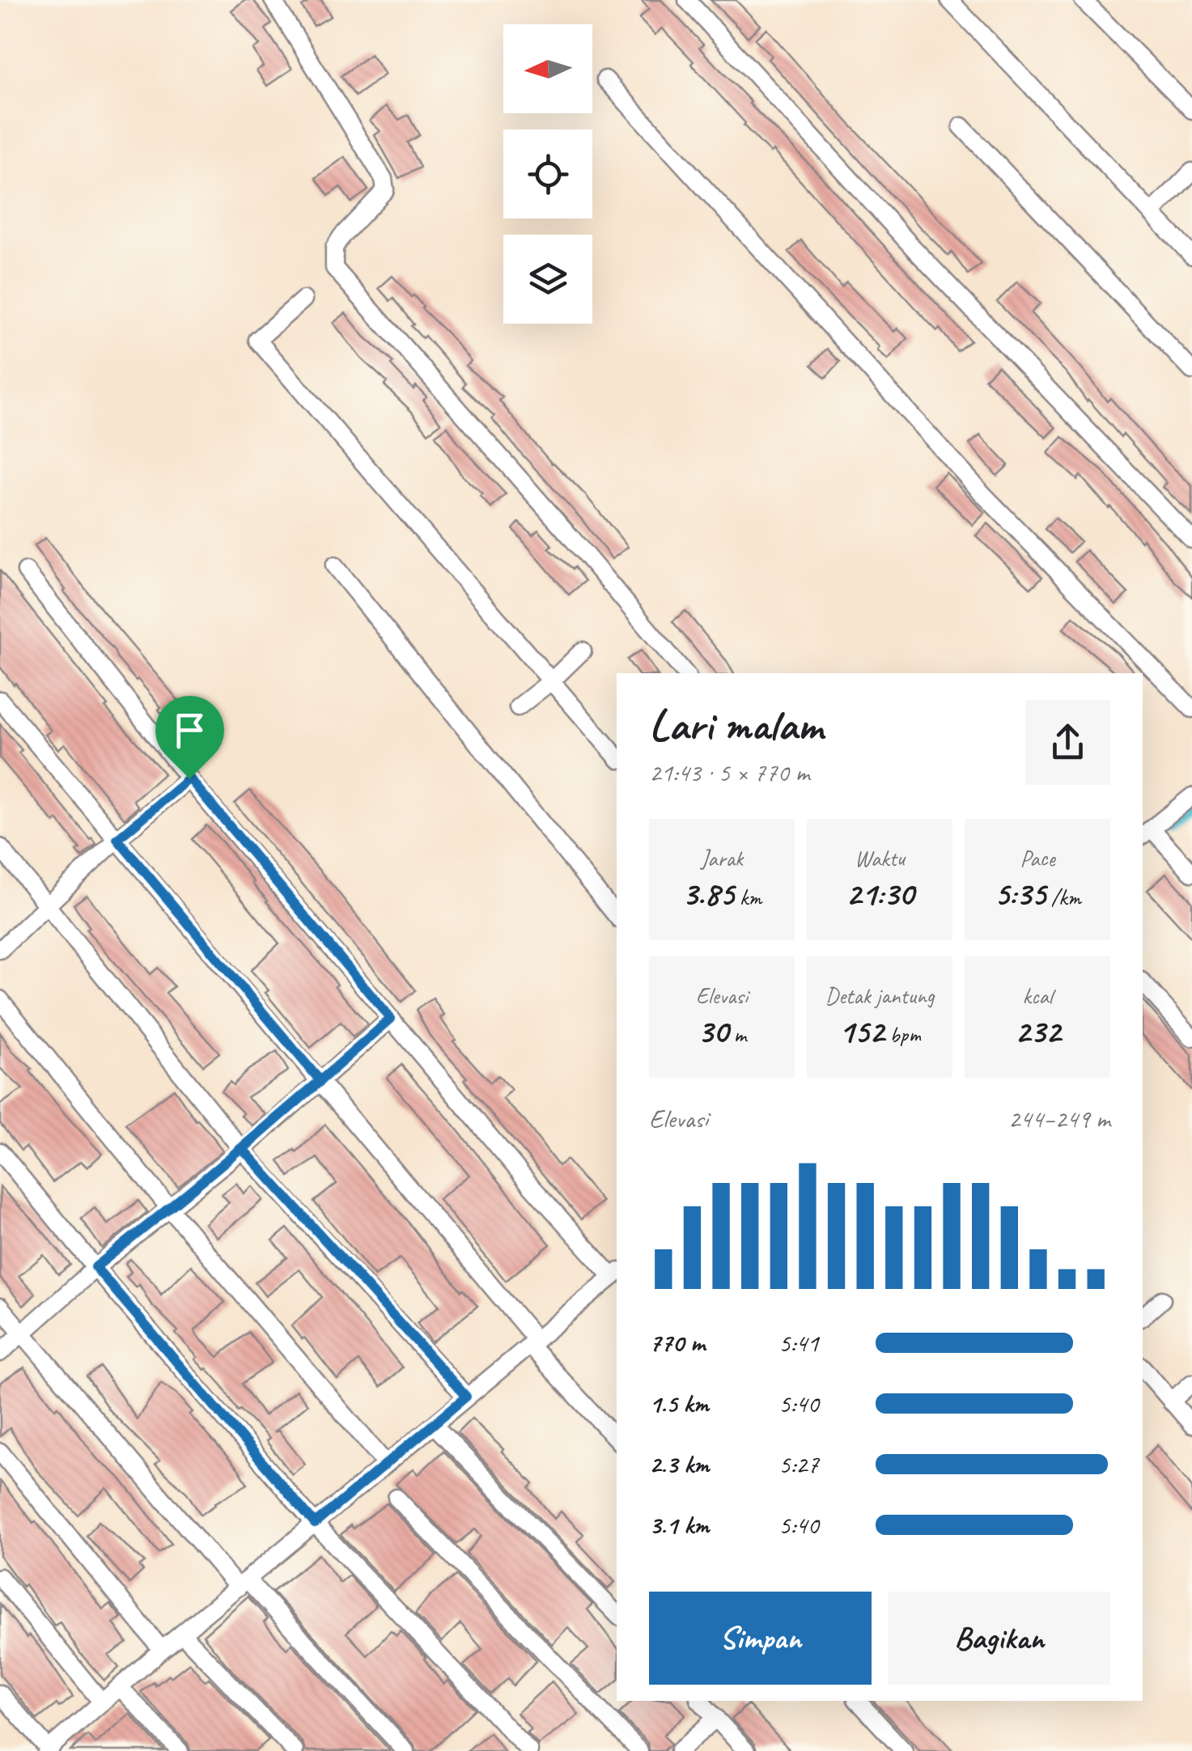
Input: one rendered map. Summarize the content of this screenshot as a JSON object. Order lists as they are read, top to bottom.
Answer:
{
  "north": "left",
  "page": {
    "heading": ["Lari malam", "21:43 · 5 × 770 m"],
    "stats": [
      ["Jarak", "3.85 km"],
      ["Waktu", "21:30"],
      ["Pace", "5:35 /km"],
      ["Elevasi", "30 m"],
      ["Detak jantung", "152 bpm"],
      ["kcal", "232"]
    ],
    "chart": ["Elevasi", "244–249 m"],
    "list": [
      {
        "name": "770 m",
        "note": "5:41"
      },
      {
        "name": "1.5 km",
        "note": "5:40"
      },
      {
        "name": "2.3 km",
        "note": "5:27"
      },
      {
        "name": "3.1 km",
        "note": "5:40"
      }
    ],
    "buttons": ["Simpan", "Bagikan"]
  }
}
